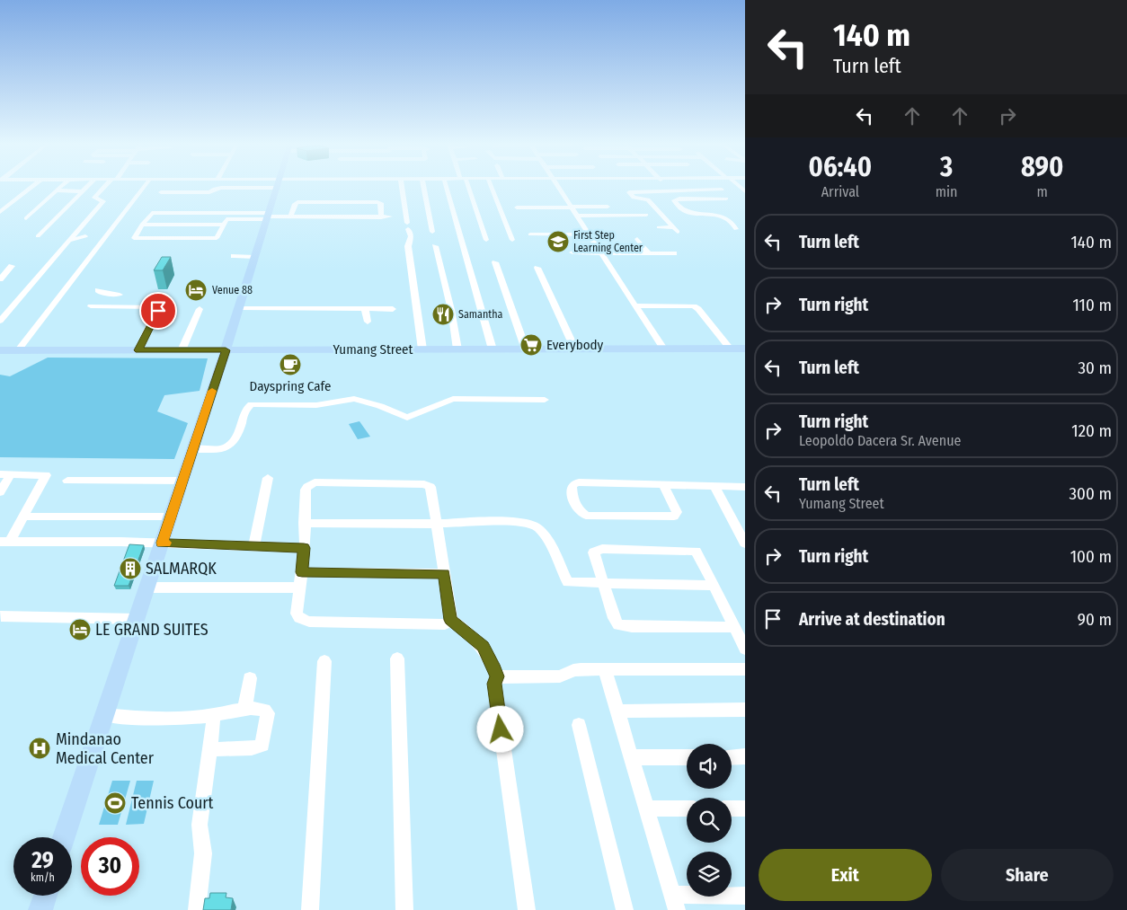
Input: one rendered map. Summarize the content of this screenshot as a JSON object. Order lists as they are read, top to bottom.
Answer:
{
  "streets": {
    "main road": ["Yumang Street"]
  },
  "places": {
    "school or university": ["First Step Learning Center"],
    "hotel": ["Venue 88", "LE GRAND SUITES"],
    "restaurant": ["Samantha"],
    "supermarket": ["Everybody"],
    "cafe": ["Dayspring Cafe"],
    "building": ["SALMARQK"],
    "hospital": ["Mindanao Medical Center"],
    "sports": ["Tennis Court"]
  },
  "page": {
    "turn": ["140 m", "Turn left"],
    "eta": [
      "06:40",
      "Arrival",
      "3",
      "min",
      "890",
      "m"
    ],
    "list": [
      {
        "name": "Turn left",
        "value": "140 m"
      },
      {
        "name": "Turn right",
        "value": "110 m"
      },
      {
        "name": "Turn left",
        "value": "30 m"
      },
      {
        "name": "Turn right",
        "note": "Leopoldo Dacera Sr. Avenue",
        "value": "120 m"
      },
      {
        "name": "Turn left",
        "note": "Yumang Street",
        "value": "300 m"
      },
      {
        "name": "Turn right",
        "value": "100 m"
      },
      {
        "name": "Arrive at destination",
        "value": "90 m"
      }
    ],
    "speed": "29 km/h",
    "limit": "30",
    "buttons": ["Exit", "Share"]
  }
}
